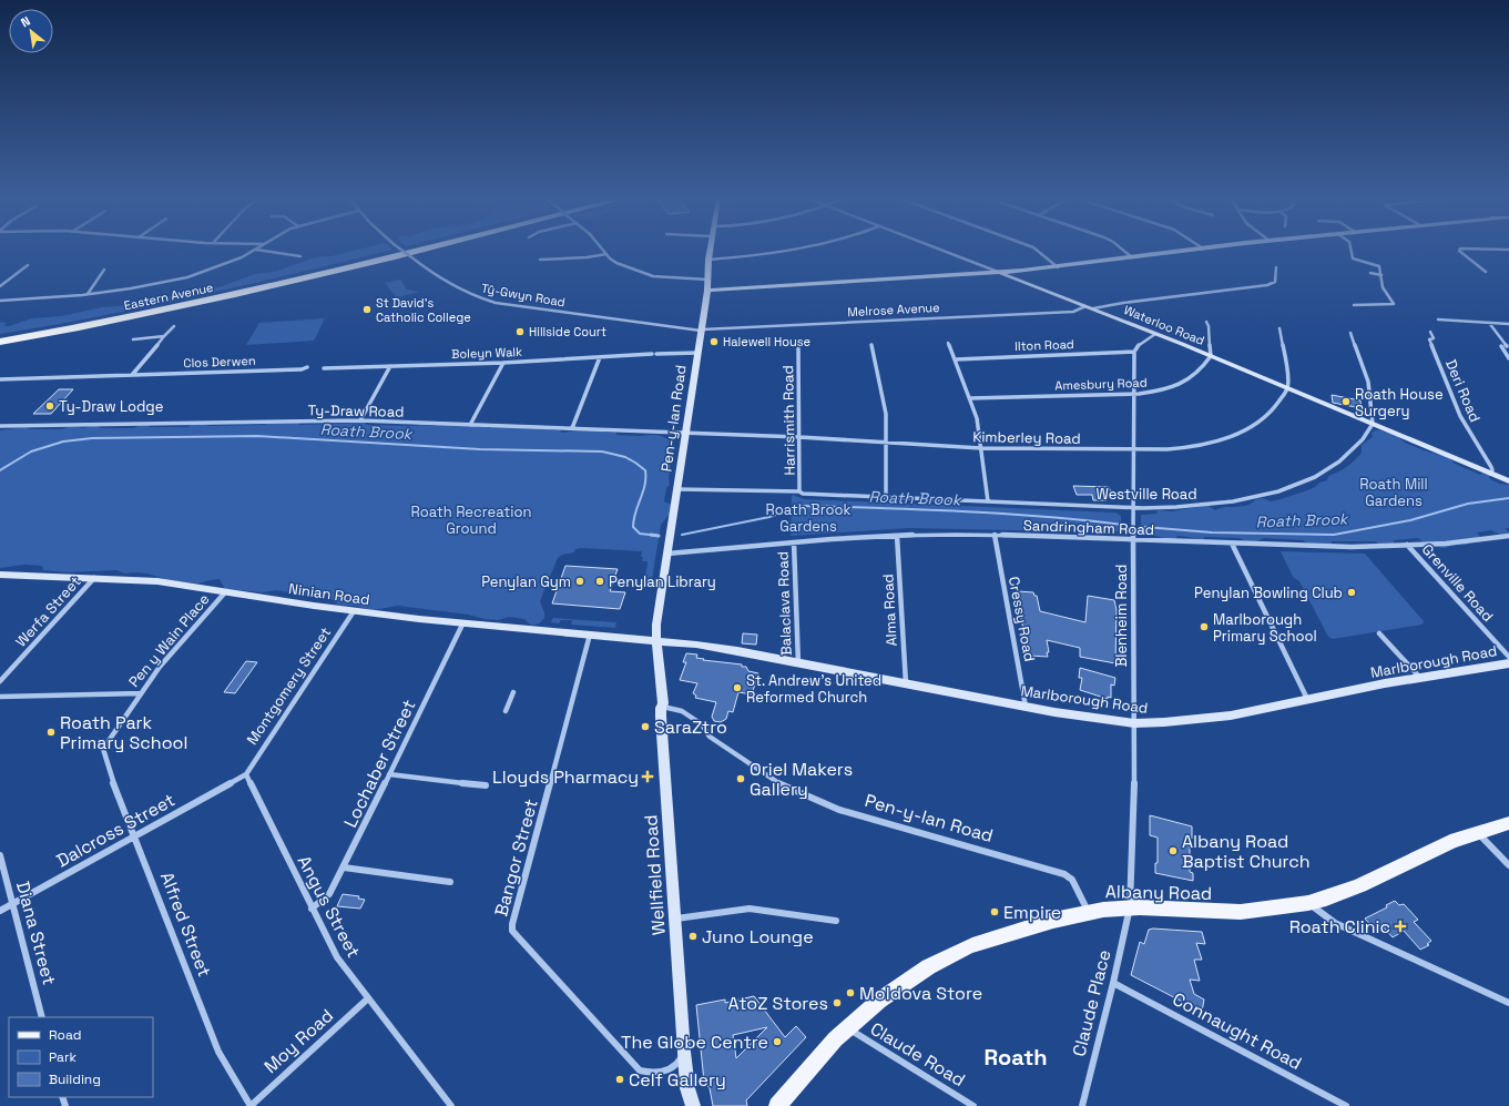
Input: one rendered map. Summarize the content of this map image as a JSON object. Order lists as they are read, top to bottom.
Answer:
{
  "streets": {
    "highway": ["Eastern Avenue"],
    "main road": ["Albany Road"],
    "street": [
      "Tŷ-Gwyn Road",
      "Melrose Avenue",
      "Waterloo Road",
      "Ilton Road",
      "Boleyn Walk",
      "Clos Derwen",
      "Amesbury Road",
      "Deri Road",
      "Ty-Draw Road",
      "Pen-y-lan Road",
      "Harrismith Road",
      "Kimberley Road",
      "Westville Road",
      "Sandringham Road",
      "Grenville Road",
      "Ninian Road",
      "Balaclava Road",
      "Alma Road",
      "Werfa Street",
      "Blenheim Road",
      "Cressy Road",
      "Pen y Wain Place",
      "Marlborough Road",
      "Montgomery Street",
      "Lochaber Street",
      "Dalcross Street",
      "Bangor Street",
      "Wellfield Road",
      "Angus Street",
      "Alfred Street",
      "Diana Street",
      "Claude Place",
      "Connaught Road",
      "Moy Road",
      "Claude Road"
    ]
  },
  "crossings": [
    ["Tŷ-Gwyn Road", "Melrose Avenue"],
    ["Tŷ-Gwyn Road", "Pen-y-lan Road"],
    ["Melrose Avenue", "Waterloo Road"],
    ["Melrose Avenue", "Pen-y-lan Road"],
    ["Waterloo Road", "Amesbury Road"],
    ["Waterloo Road", "Deri Road"],
    ["Waterloo Road", "Kimberley Road"],
    ["Waterloo Road", "Westville Road"],
    ["Ilton Road", "Blenheim Road"],
    ["Amesbury Road", "Blenheim Road"],
    ["Ty-Draw Road", "Pen-y-lan Road"],
    ["Ty-Draw Road", "Kimberley Road"],
    ["Pen-y-lan Road", "Kimberley Road"],
    ["Pen-y-lan Road", "Westville Road"],
    ["Pen-y-lan Road", "Sandringham Road"],
    ["Pen-y-lan Road", "Ninian Road"],
    ["Pen-y-lan Road", "Marlborough Road"],
    ["Pen-y-lan Road", "Wellfield Road"],
    ["Pen-y-lan Road", "Albany Road"],
    ["Harrismith Road", "Kimberley Road"],
    ["Harrismith Road", "Westville Road"],
    ["Kimberley Road", "Blenheim Road"],
    ["Westville Road", "Blenheim Road"],
    ["Sandringham Road", "Grenville Road"],
    ["Sandringham Road", "Balaclava Road"],
    ["Sandringham Road", "Alma Road"],
    ["Sandringham Road", "Blenheim Road"],
    ["Sandringham Road", "Cressy Road"],
    ["Ninian Road", "Werfa Street"],
    ["Ninian Road", "Pen y Wain Place"],
    ["Ninian Road", "Marlborough Road"],
    ["Ninian Road", "Montgomery Street"],
    ["Ninian Road", "Lochaber Street"],
    ["Ninian Road", "Bangor Street"],
    ["Ninian Road", "Wellfield Road"],
    ["Balaclava Road", "Marlborough Road"],
    ["Alma Road", "Marlborough Road"],
    ["Blenheim Road", "Marlborough Road"],
    ["Blenheim Road", "Albany Road"],
    ["Blenheim Road", "Claude Place"],
    ["Cressy Road", "Marlborough Road"],
    ["Pen y Wain Place", "Alfred Street"],
    ["Marlborough Road", "Wellfield Road"],
    ["Montgomery Street", "Dalcross Street"],
    ["Montgomery Street", "Angus Street"],
    ["Lochaber Street", "Angus Street"],
    ["Dalcross Street", "Angus Street"],
    ["Dalcross Street", "Alfred Street"],
    ["Dalcross Street", "Diana Street"],
    ["Bangor Street", "Wellfield Road"],
    ["Albany Road", "Claude Place"],
    ["Albany Road", "Claude Road"],
    ["Angus Street", "Moy Road"],
    ["Alfred Street", "Moy Road"],
    ["Claude Place", "Connaught Road"]
  ],
  "districts": ["Roath"],
  "water": ["Roath Brook"],
  "parks": ["Roath Mill Gardens", "Roath Brook Gardens", "Roath Recreation Ground"],
  "places": {
    "other": [
      "St David's Catholic College",
      "Hillside Court",
      "Halewell House",
      "Roath House Surgery",
      "Ty-Draw Lodge",
      "Penylan Gym",
      "Penylan Library",
      "Penylan Bowling Club",
      "Marlborough Primary School",
      "St. Andrew's United Reformed Church",
      "SaraZtro",
      "Roath Park Primary School",
      "Oriel Makers Gallery",
      "Albany Road Baptist Church",
      "Empire",
      "Juno Lounge",
      "Moldova Store",
      "AtoZ Stores",
      "The Globe Centre",
      "Celf Gallery"
    ],
    "health": ["Lloyds Pharmacy", "Roath Clinic"]
  },
  "legend": ["Road", "Park", "Building"],
  "north": "top left"
}
